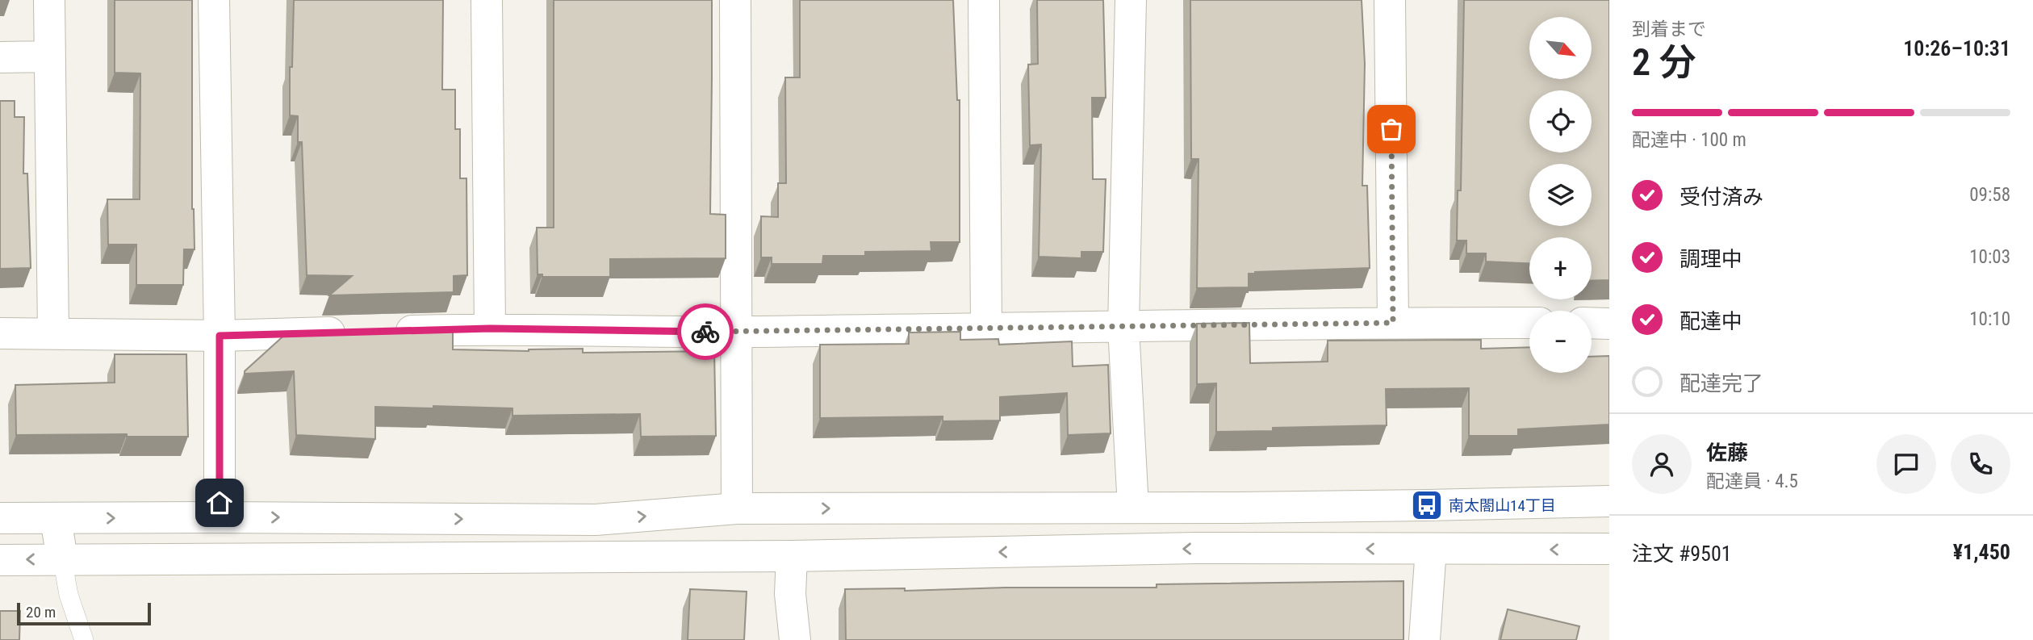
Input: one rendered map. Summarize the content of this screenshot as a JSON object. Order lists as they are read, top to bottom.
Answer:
{
  "places": {
    "bus stop": ["南太閤山14丁目"]
  },
  "scale_bar": "20 m",
  "north": "bottom right",
  "page": {
    "heading": ["2 分", "到着まで", "10:26–10:31"],
    "panel": [
      "佐藤",
      "配達員 · 4.5",
      "注文 #9501",
      "¥1,450"
    ],
    "map_buttons": ["+", "−"],
    "bar": "配達中 · 100 m",
    "list": [
      ["受付済み", "09:58"],
      ["調理中", "10:03"],
      ["配達中", "10:10"],
      "配達完了"
    ],
    "scale": "20 m"
  }
}
